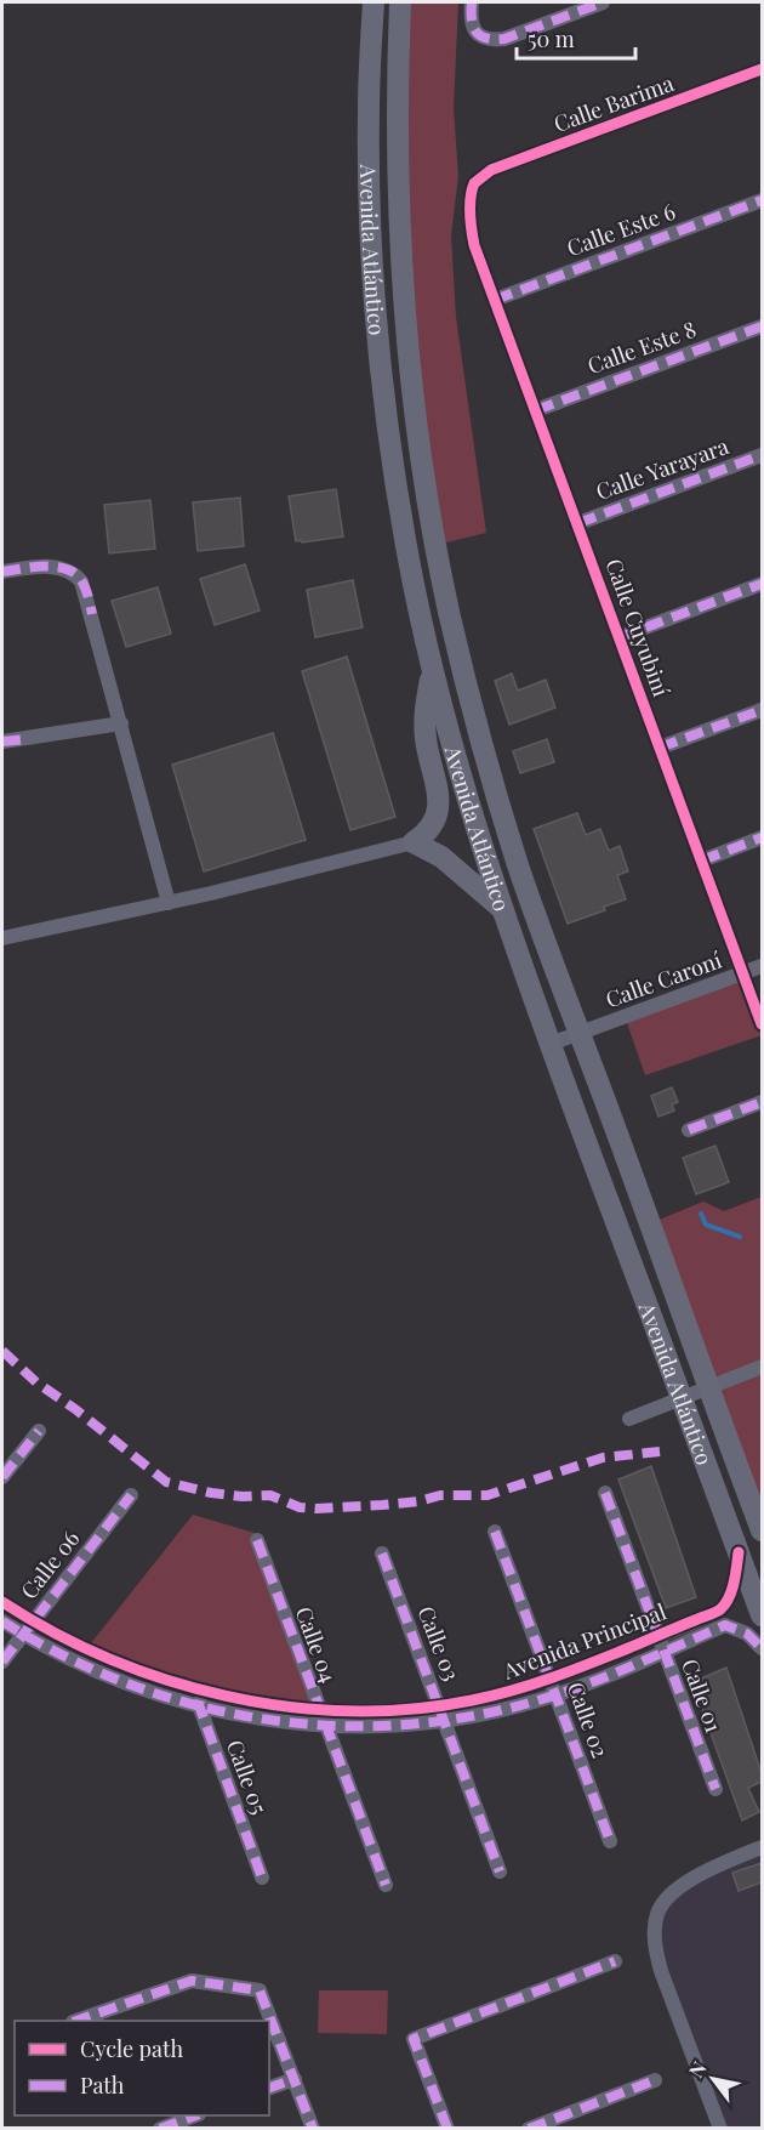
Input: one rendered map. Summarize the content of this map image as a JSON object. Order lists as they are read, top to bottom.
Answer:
{
  "streets": {
    "main road": ["Avenida Atlántico"],
    "street": [
      "Calle Barima",
      "Calle Este 6",
      "Calle Este 8",
      "Calle Yarayara",
      "Calle Cuyubiní",
      "Calle Caroní",
      "Calle 06",
      "Avenida Principal",
      "Calle 03",
      "Calle 04",
      "Calle 01",
      "Calle 02",
      "Calle 05"
    ]
  },
  "crossings": [
    ["Calle Barima", "Calle Cuyubiní"],
    ["Calle Este 6", "Calle Cuyubiní"],
    ["Avenida Atlántico", "Calle Caroní"],
    ["Avenida Atlántico", "Avenida Principal"],
    ["Calle Este 8", "Calle Cuyubiní"],
    ["Calle Yarayara", "Calle Cuyubiní"],
    ["Calle Cuyubiní", "Calle Caroní"],
    ["Calle 06", "Avenida Principal"],
    ["Avenida Principal", "Calle 03"],
    ["Avenida Principal", "Calle 04"],
    ["Avenida Principal", "Calle 01"],
    ["Avenida Principal", "Calle 02"],
    ["Avenida Principal", "Calle 05"]
  ],
  "legend": ["Cycle path", "Path"],
  "scale_bar": "50 m",
  "north": "top left"
}
